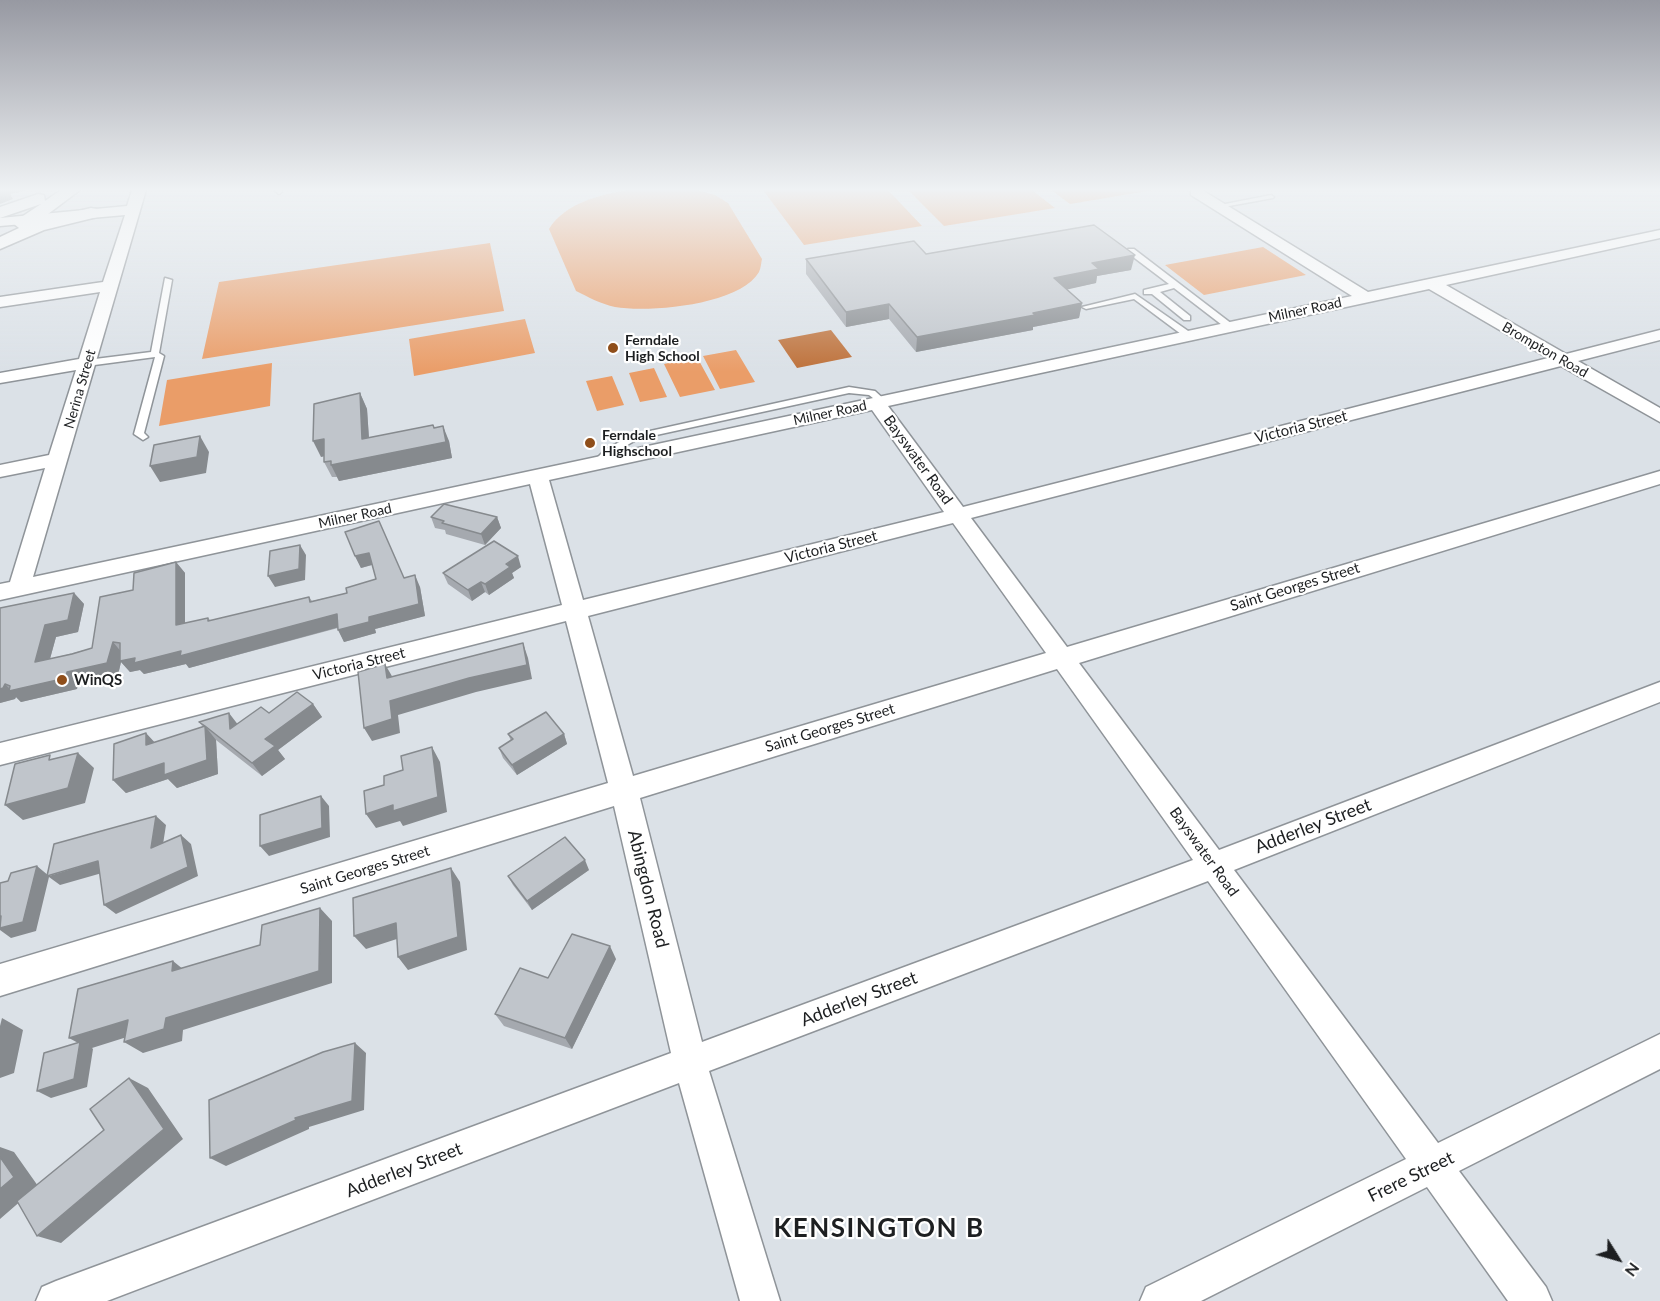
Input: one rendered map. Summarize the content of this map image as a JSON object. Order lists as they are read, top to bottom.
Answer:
{
  "streets": {
    "street": [
      "Milner Road",
      "Brompton Road",
      "Nerina Street",
      "Victoria Street",
      "Bayswater Road",
      "Saint Georges Street",
      "Adderley Street",
      "Abingdon Road",
      "Frere Street"
    ]
  },
  "crossings": [
    ["Milner Road", "Brompton Road"],
    ["Milner Road", "Nerina Street"],
    ["Milner Road", "Bayswater Road"],
    ["Milner Road", "Abingdon Road"],
    ["Brompton Road", "Victoria Street"],
    ["Victoria Street", "Bayswater Road"],
    ["Victoria Street", "Abingdon Road"],
    ["Bayswater Road", "Saint Georges Street"],
    ["Bayswater Road", "Adderley Street"],
    ["Bayswater Road", "Frere Street"],
    ["Saint Georges Street", "Abingdon Road"],
    ["Adderley Street", "Abingdon Road"]
  ],
  "districts": ["KENSINGTON B"],
  "places": ["Ferndale High School", "Ferndale Highschool", "WinQS"],
  "north": "bottom right"
}
